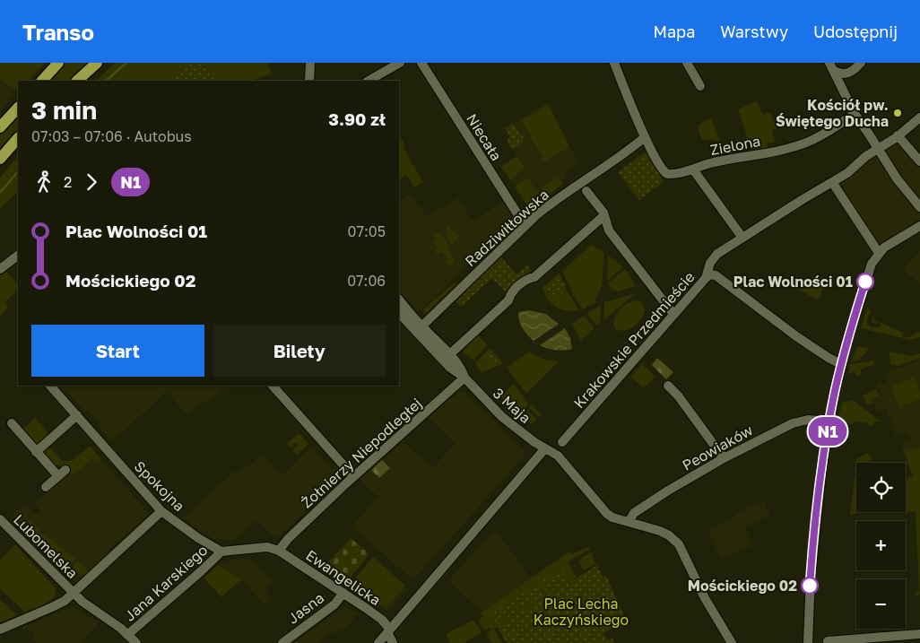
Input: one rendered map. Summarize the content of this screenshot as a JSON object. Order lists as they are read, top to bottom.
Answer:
{
  "streets": {
    "street": [
      "Niecała",
      "Zielona",
      "Radziwiłłowska",
      "Krakowskie Przedmieście",
      "3 Maja",
      "Peowiaków",
      "Żołnierzy Niepodległej",
      "Spokojna",
      "Lubomelska",
      "Ewangelicka",
      "Jana Karskiego",
      "Jasna"
    ]
  },
  "crossings": [
    ["Niecała", "Radziwiłłowska"],
    ["Zielona", "Radziwiłłowska"],
    ["Radziwiłłowska", "3 Maja"],
    ["3 Maja", "Peowiaków"],
    ["3 Maja", "Żołnierzy Niepodległej"],
    ["Żołnierzy Niepodległej", "Ewangelicka"],
    ["Spokojna", "Jana Karskiego"],
    ["Lubomelska", "Jana Karskiego"],
    ["Ewangelicka", "Jasna"]
  ],
  "parks": ["Plac Lecha Kaczyńskiego"],
  "places": ["Kościół pw. Świętego Ducha", "Plac Wolności 01", "Mościckiego 02"],
  "lines": ["bus line N1"],
  "page": {
    "header": "Transo",
    "nav": ["Mapa", "Warstwy", "Udostępnij"],
    "on_map": "N1",
    "heading": ["3 min", "07:03 – 07:06 · Autobus", "3.90 zł"],
    "legs": ["2", "N1"],
    "list": [
      {
        "name": "Plac Wolności 01",
        "value": "07:05"
      },
      {
        "name": "Mościckiego 02",
        "value": "07:06"
      }
    ],
    "buttons": ["Start", "Bilety"],
    "map_buttons": ["+", "−"]
  }
}
